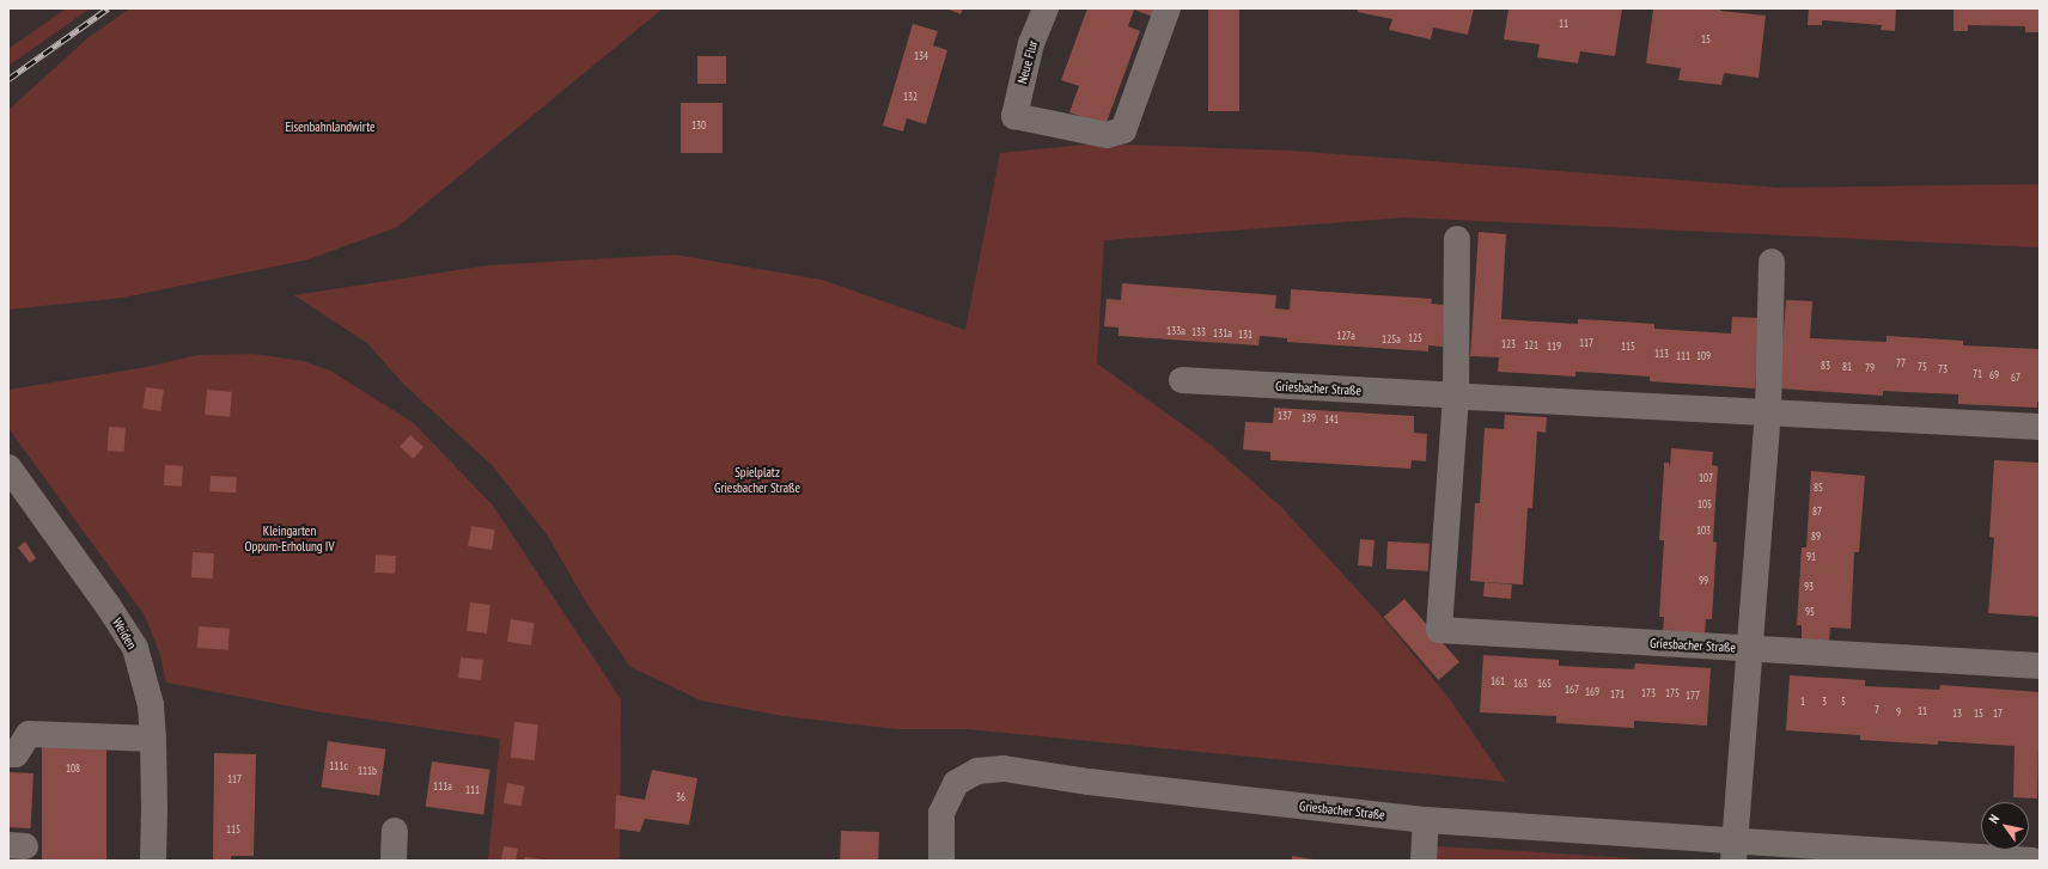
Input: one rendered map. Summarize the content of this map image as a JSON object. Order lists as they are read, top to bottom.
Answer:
{
  "streets": {
    "street": ["Neue Flur", "Griesbacher Straße", "Weiden"]
  },
  "parks": ["Eisenbahnlandwirte", "Spielplatz Griesbacher Straße", "Kleingarten Oppum-Erholung IV"],
  "house_numbers": [
    "11",
    "15",
    "134",
    "132",
    "130",
    "133a",
    "133",
    "131a",
    "131",
    "127a",
    "125",
    "125a",
    "117",
    "123",
    "121",
    "119",
    "115",
    "113",
    "111",
    "109",
    "77",
    "83",
    "81",
    "75",
    "79",
    "73",
    "71",
    "69",
    "67",
    "137",
    "139",
    "141",
    "107",
    "85",
    "105",
    "87",
    "103",
    "89",
    "91",
    "99",
    "93",
    "95",
    "161",
    "163",
    "165",
    "167",
    "169",
    "173",
    "175",
    "171",
    "177",
    "1",
    "3",
    "5",
    "7",
    "11",
    "9",
    "13",
    "15",
    "17",
    "111c",
    "108",
    "111b",
    "117",
    "111a",
    "111",
    "36",
    "115"
  ],
  "north": "top left"
}
